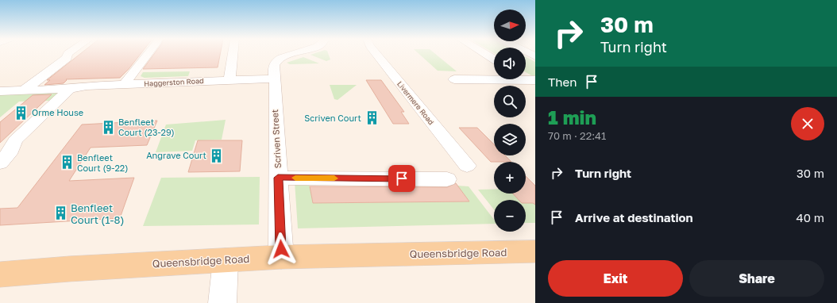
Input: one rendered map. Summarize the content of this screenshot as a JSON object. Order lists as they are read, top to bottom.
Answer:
{
  "streets": {
    "main road": ["Queensbridge Road"],
    "street": ["Haggerston Road", "Livermere Road", "Scriven Street"]
  },
  "crossings": [
    ["Haggerston Road", "Scriven Street"],
    ["Scriven Street", "Queensbridge Road"]
  ],
  "places": {
    "building": [
      "Orme House",
      "Scriven Court",
      "Benfleet Court (23-29)",
      "Angrave Court",
      "Benfleet Court (9-22)",
      "Benfleet Court (1-8)"
    ]
  },
  "north": "right",
  "page": {
    "turn": ["30 m", "Turn right"],
    "map_buttons": ["+", "−"],
    "then": "Then",
    "heading": ["1 min", "70 m · 22:41"],
    "list": [
      {
        "name": "Turn right",
        "value": "30 m"
      },
      {
        "name": "Arrive at destination",
        "value": "40 m"
      }
    ],
    "buttons": ["Exit", "Share"]
  }
}
